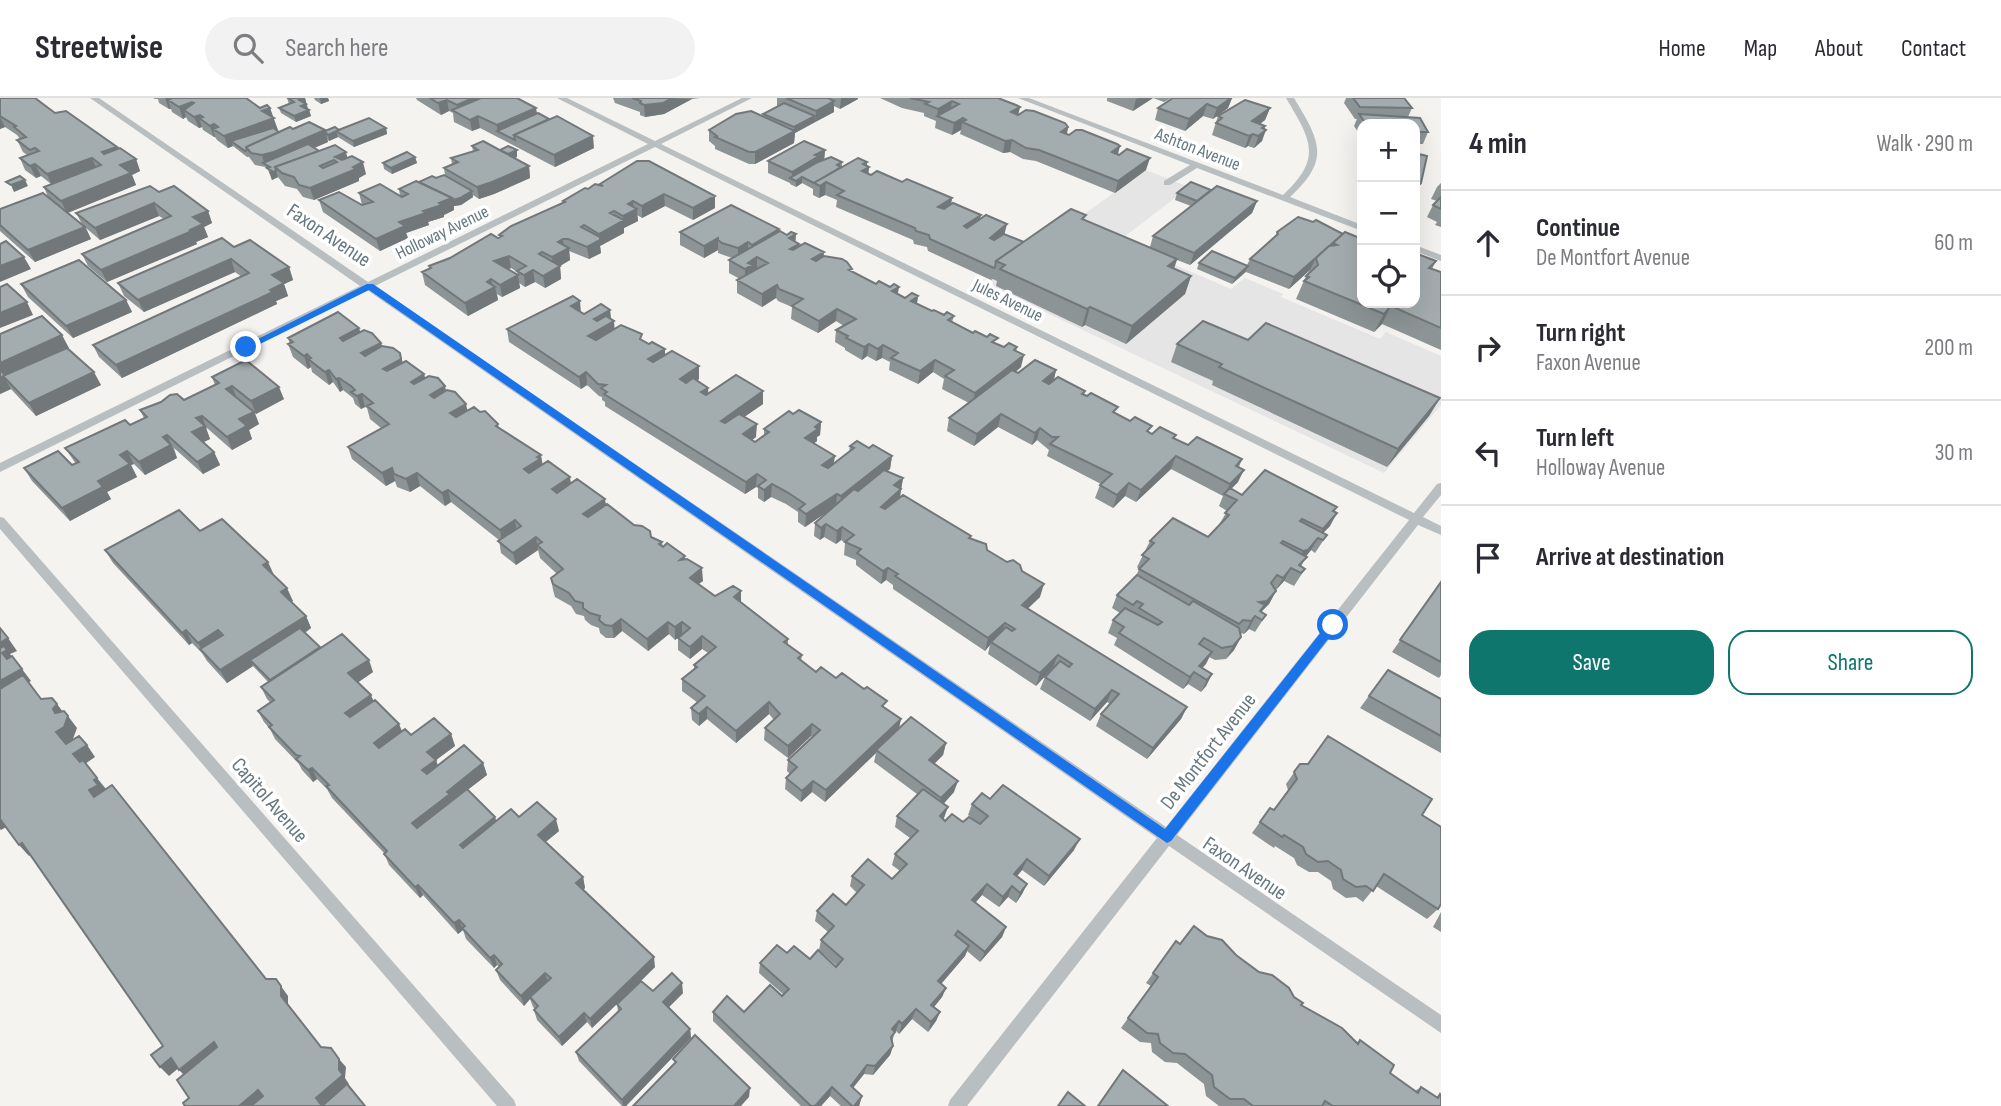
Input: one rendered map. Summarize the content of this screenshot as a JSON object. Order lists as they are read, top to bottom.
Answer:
{
  "streets": {
    "street": [
      "Ashton Avenue",
      "Holloway Avenue",
      "Faxon Avenue",
      "Jules Avenue",
      "De Montfort Avenue",
      "Capitol Avenue"
    ]
  },
  "crossings": [
    ["Holloway Avenue", "Faxon Avenue"],
    ["Holloway Avenue", "Jules Avenue"],
    ["Faxon Avenue", "De Montfort Avenue"],
    ["Jules Avenue", "De Montfort Avenue"]
  ],
  "page": {
    "header": "Streetwise",
    "search": "Search here",
    "nav": [
      "Home",
      "Map",
      "About",
      "Contact"
    ],
    "heading": ["4 min", "Walk · 290 m"],
    "map_buttons": ["+", "−"],
    "list": [
      ["Continue", "De Montfort Avenue", "60 m"],
      ["Turn right", "Faxon Avenue", "200 m"],
      ["Turn left", "Holloway Avenue", "30 m"],
      "Arrive at destination"
    ],
    "buttons": ["Save", "Share"]
  }
}
